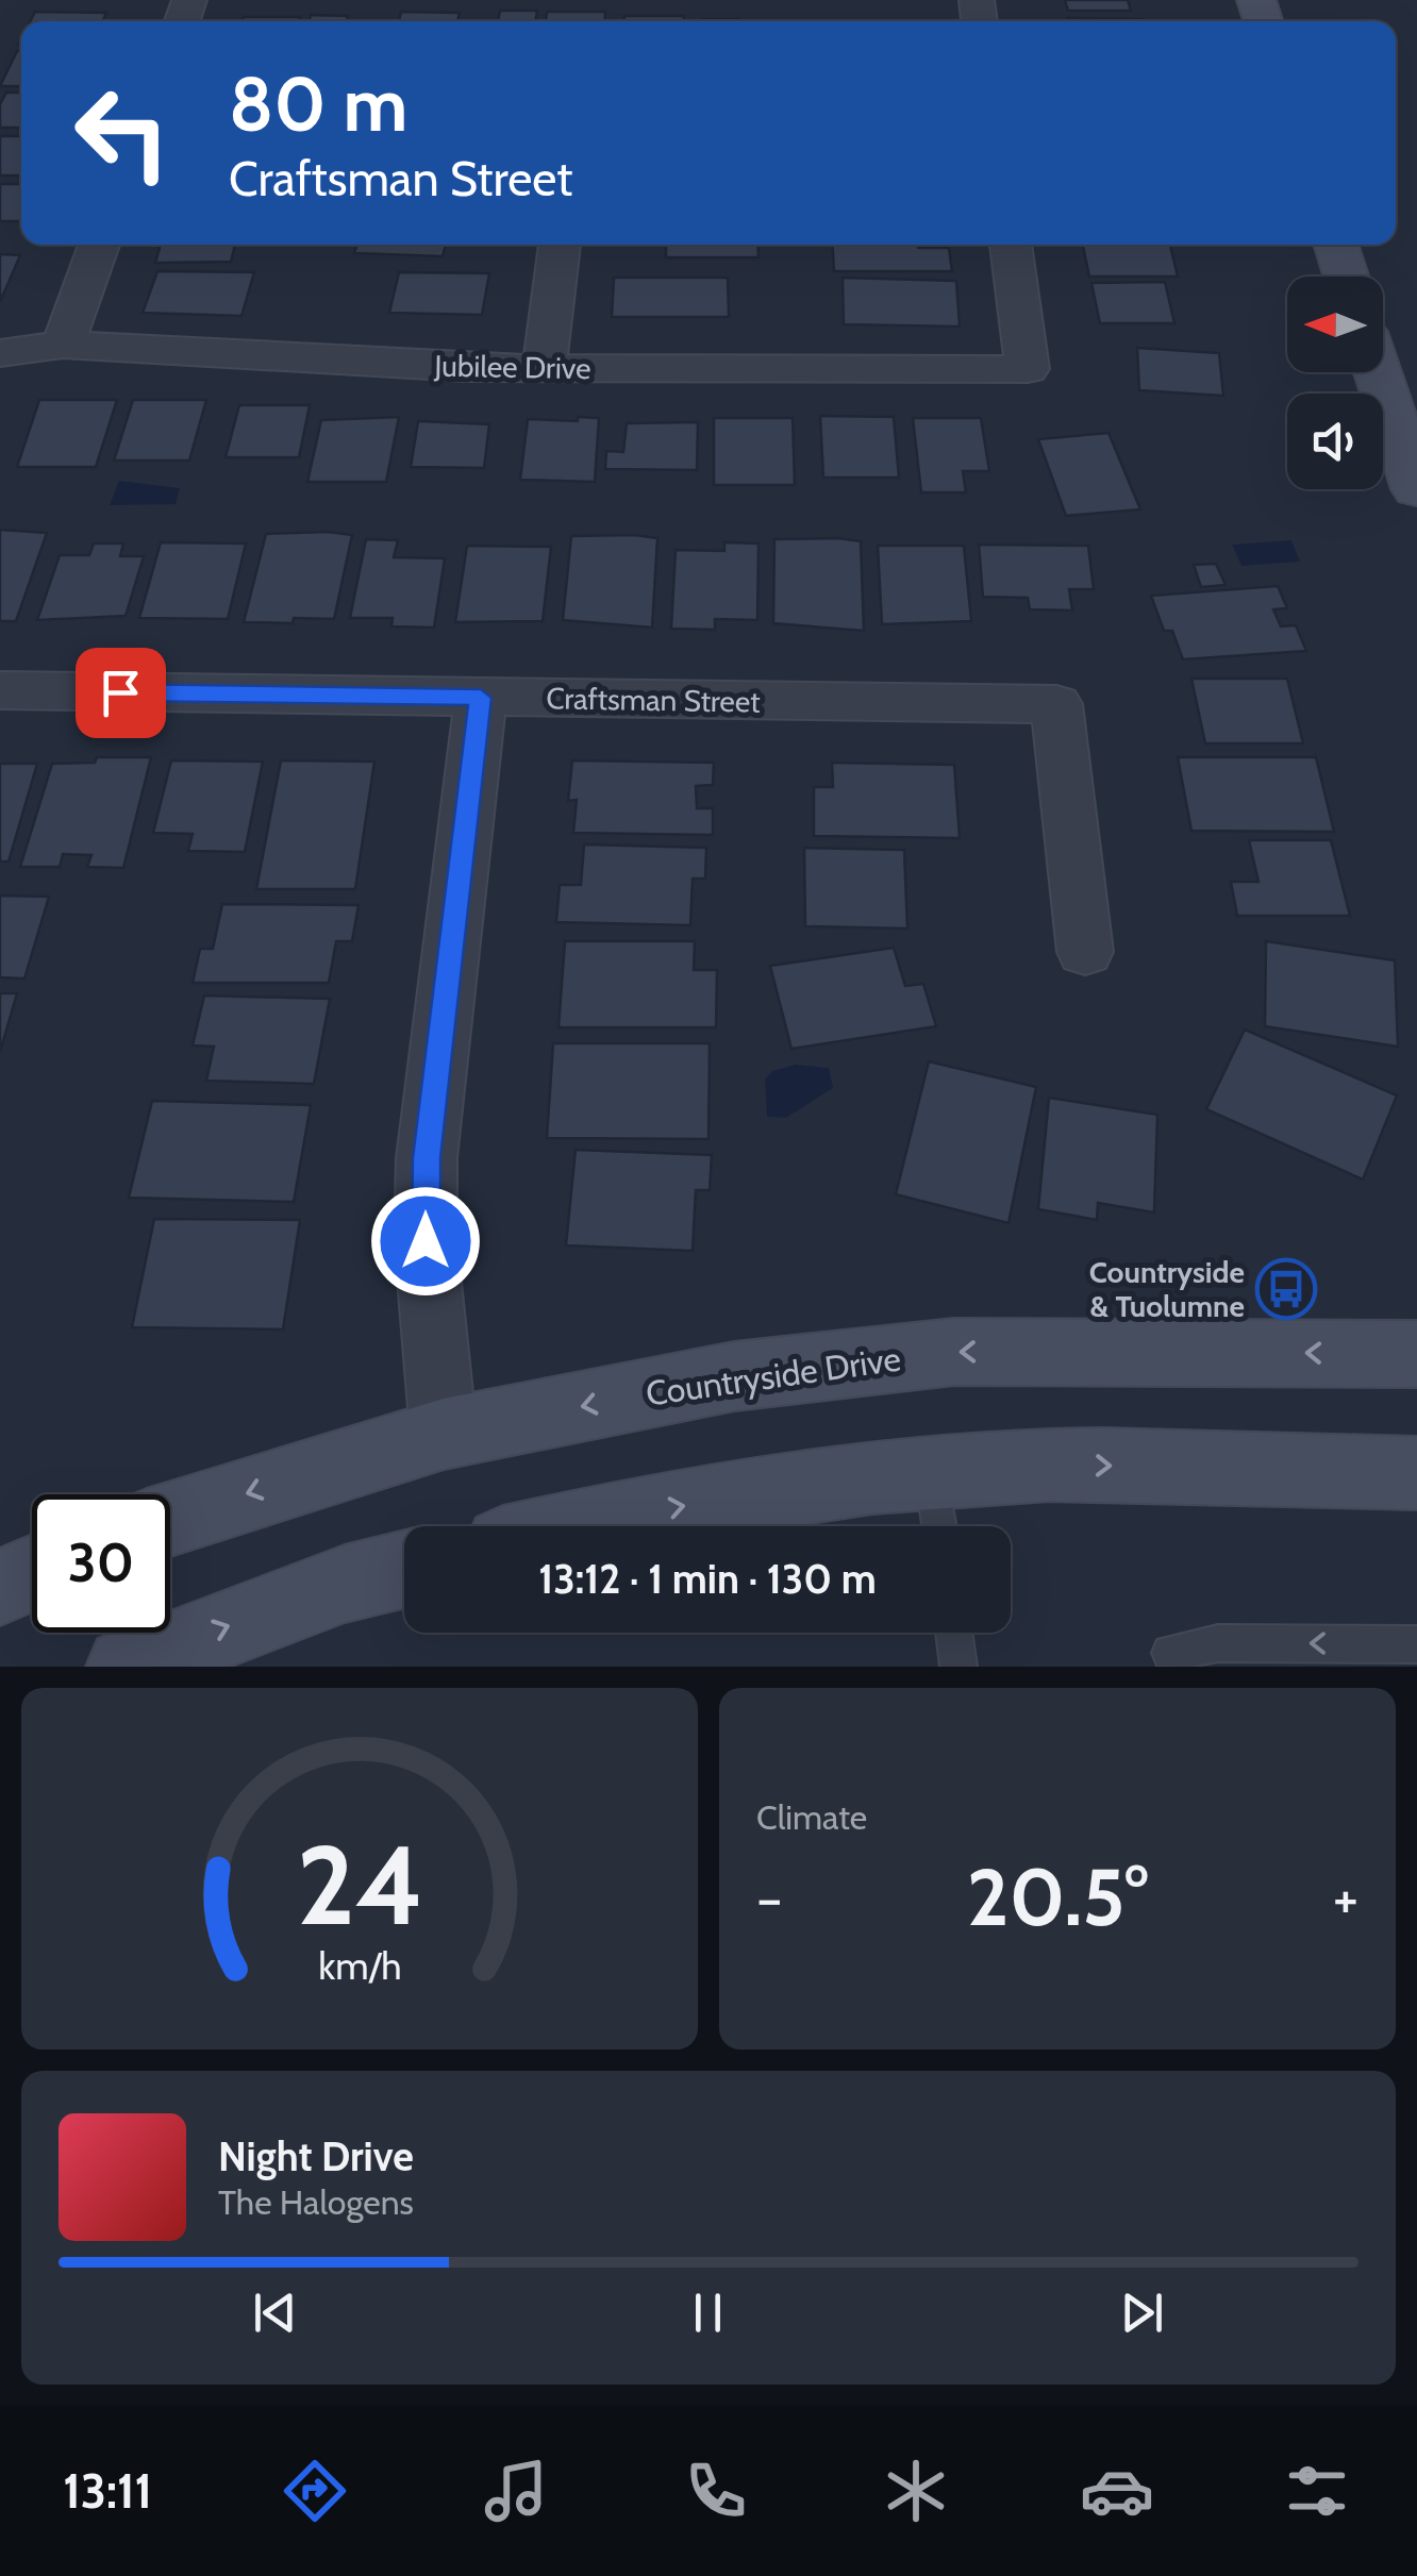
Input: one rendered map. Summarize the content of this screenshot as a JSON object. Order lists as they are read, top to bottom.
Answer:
{
  "streets": {
    "street": ["Jubilee Drive", "Craftsman Street", "Countryside Drive"]
  },
  "places": {
    "bus stop": ["Countryside & Tuolumne"]
  },
  "north": "left",
  "page": {
    "turn": ["80 m", "Craftsman Street"],
    "limit": "30",
    "trip": "13:12 · 1 min · 130 m",
    "tile": "Climate",
    "heat": ["−", "20.5°", "+"],
    "song": ["Night Drive", "The Halogens"],
    "tabs": "13:11",
    "gauge": ["24", "km/h"]
  }
}
